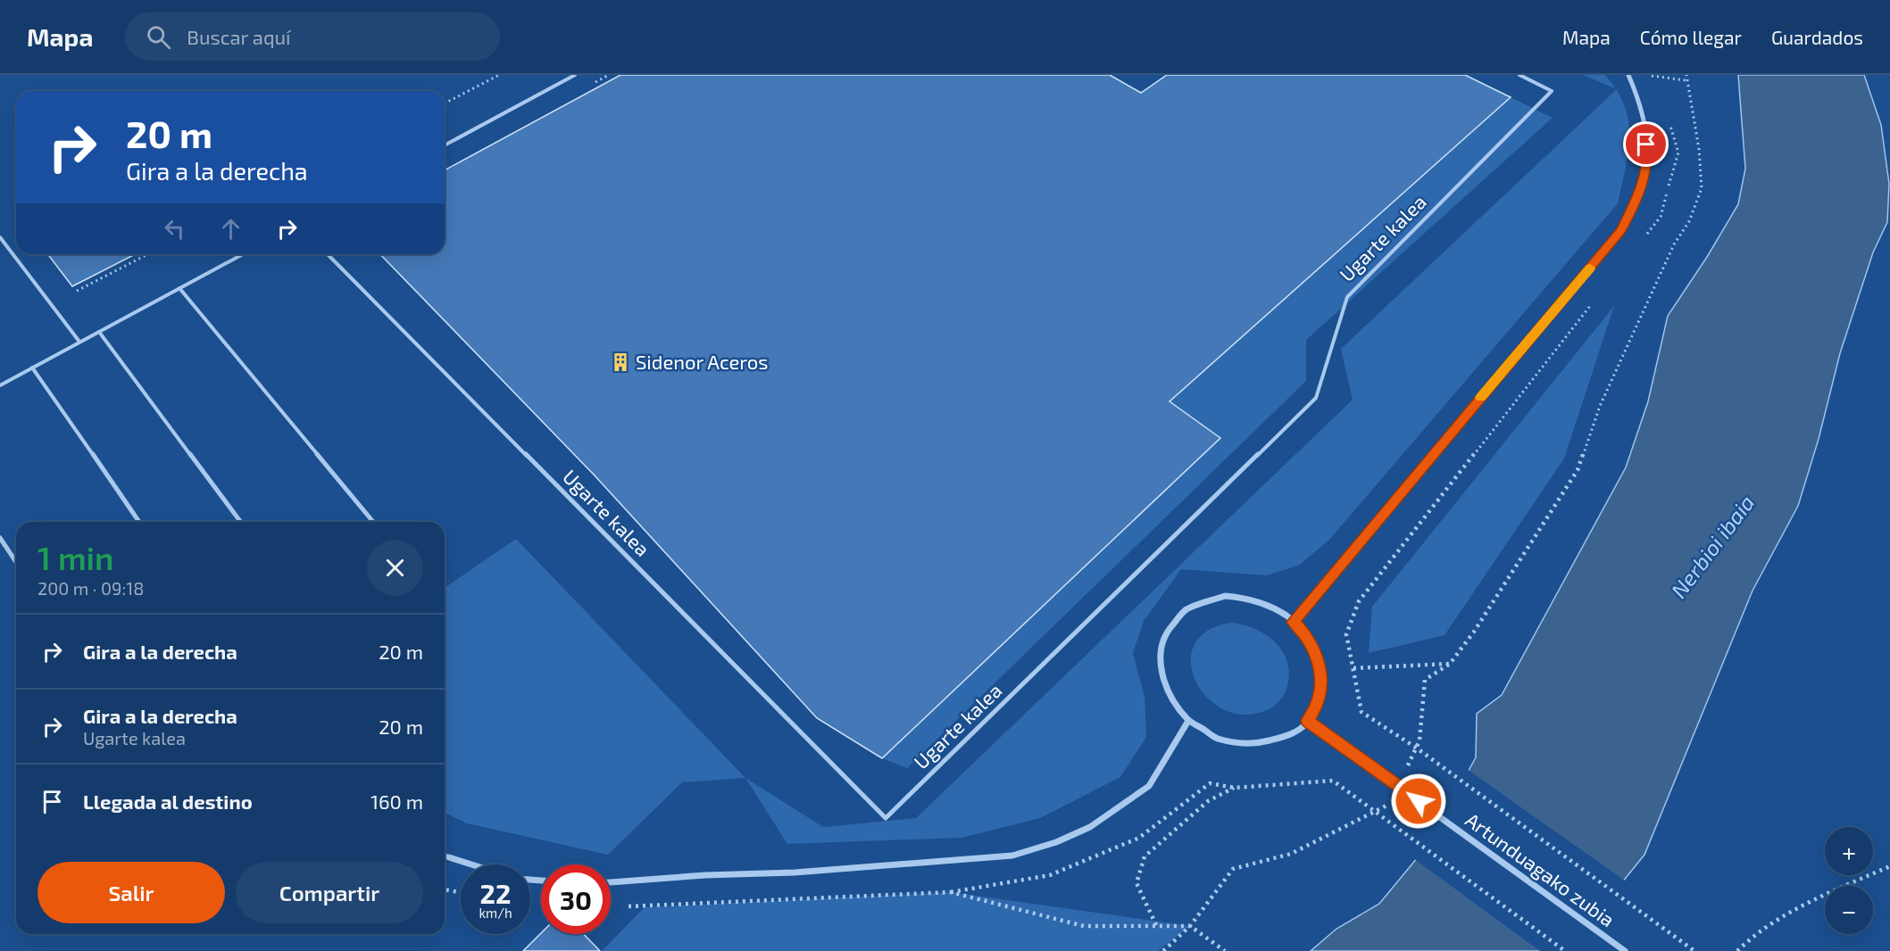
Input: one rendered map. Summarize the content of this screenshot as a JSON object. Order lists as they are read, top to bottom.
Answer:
{
  "streets": {
    "street": ["Artunduagako zubia"],
    "lane": ["Ugarte kalea"]
  },
  "water": ["Nerbioi ibaia"],
  "places": {
    "building": ["Sidenor Aceros"]
  },
  "page": {
    "header": "Mapa",
    "search": "Buscar aquí",
    "nav": ["Mapa", "Cómo llegar", "Guardados"],
    "turn": ["20 m", "Gira a la derecha"],
    "heading": ["1 min", "200 m · 09:18"],
    "list": [
      {
        "name": "Gira a la derecha",
        "value": "20 m"
      },
      {
        "name": "Gira a la derecha",
        "note": "Ugarte kalea",
        "value": "20 m"
      },
      {
        "name": "Llegada al destino",
        "value": "160 m"
      }
    ],
    "map_buttons": ["+", "−"],
    "buttons": ["Salir", "Compartir"],
    "speed": "22 km/h",
    "limit": "30"
  }
}
